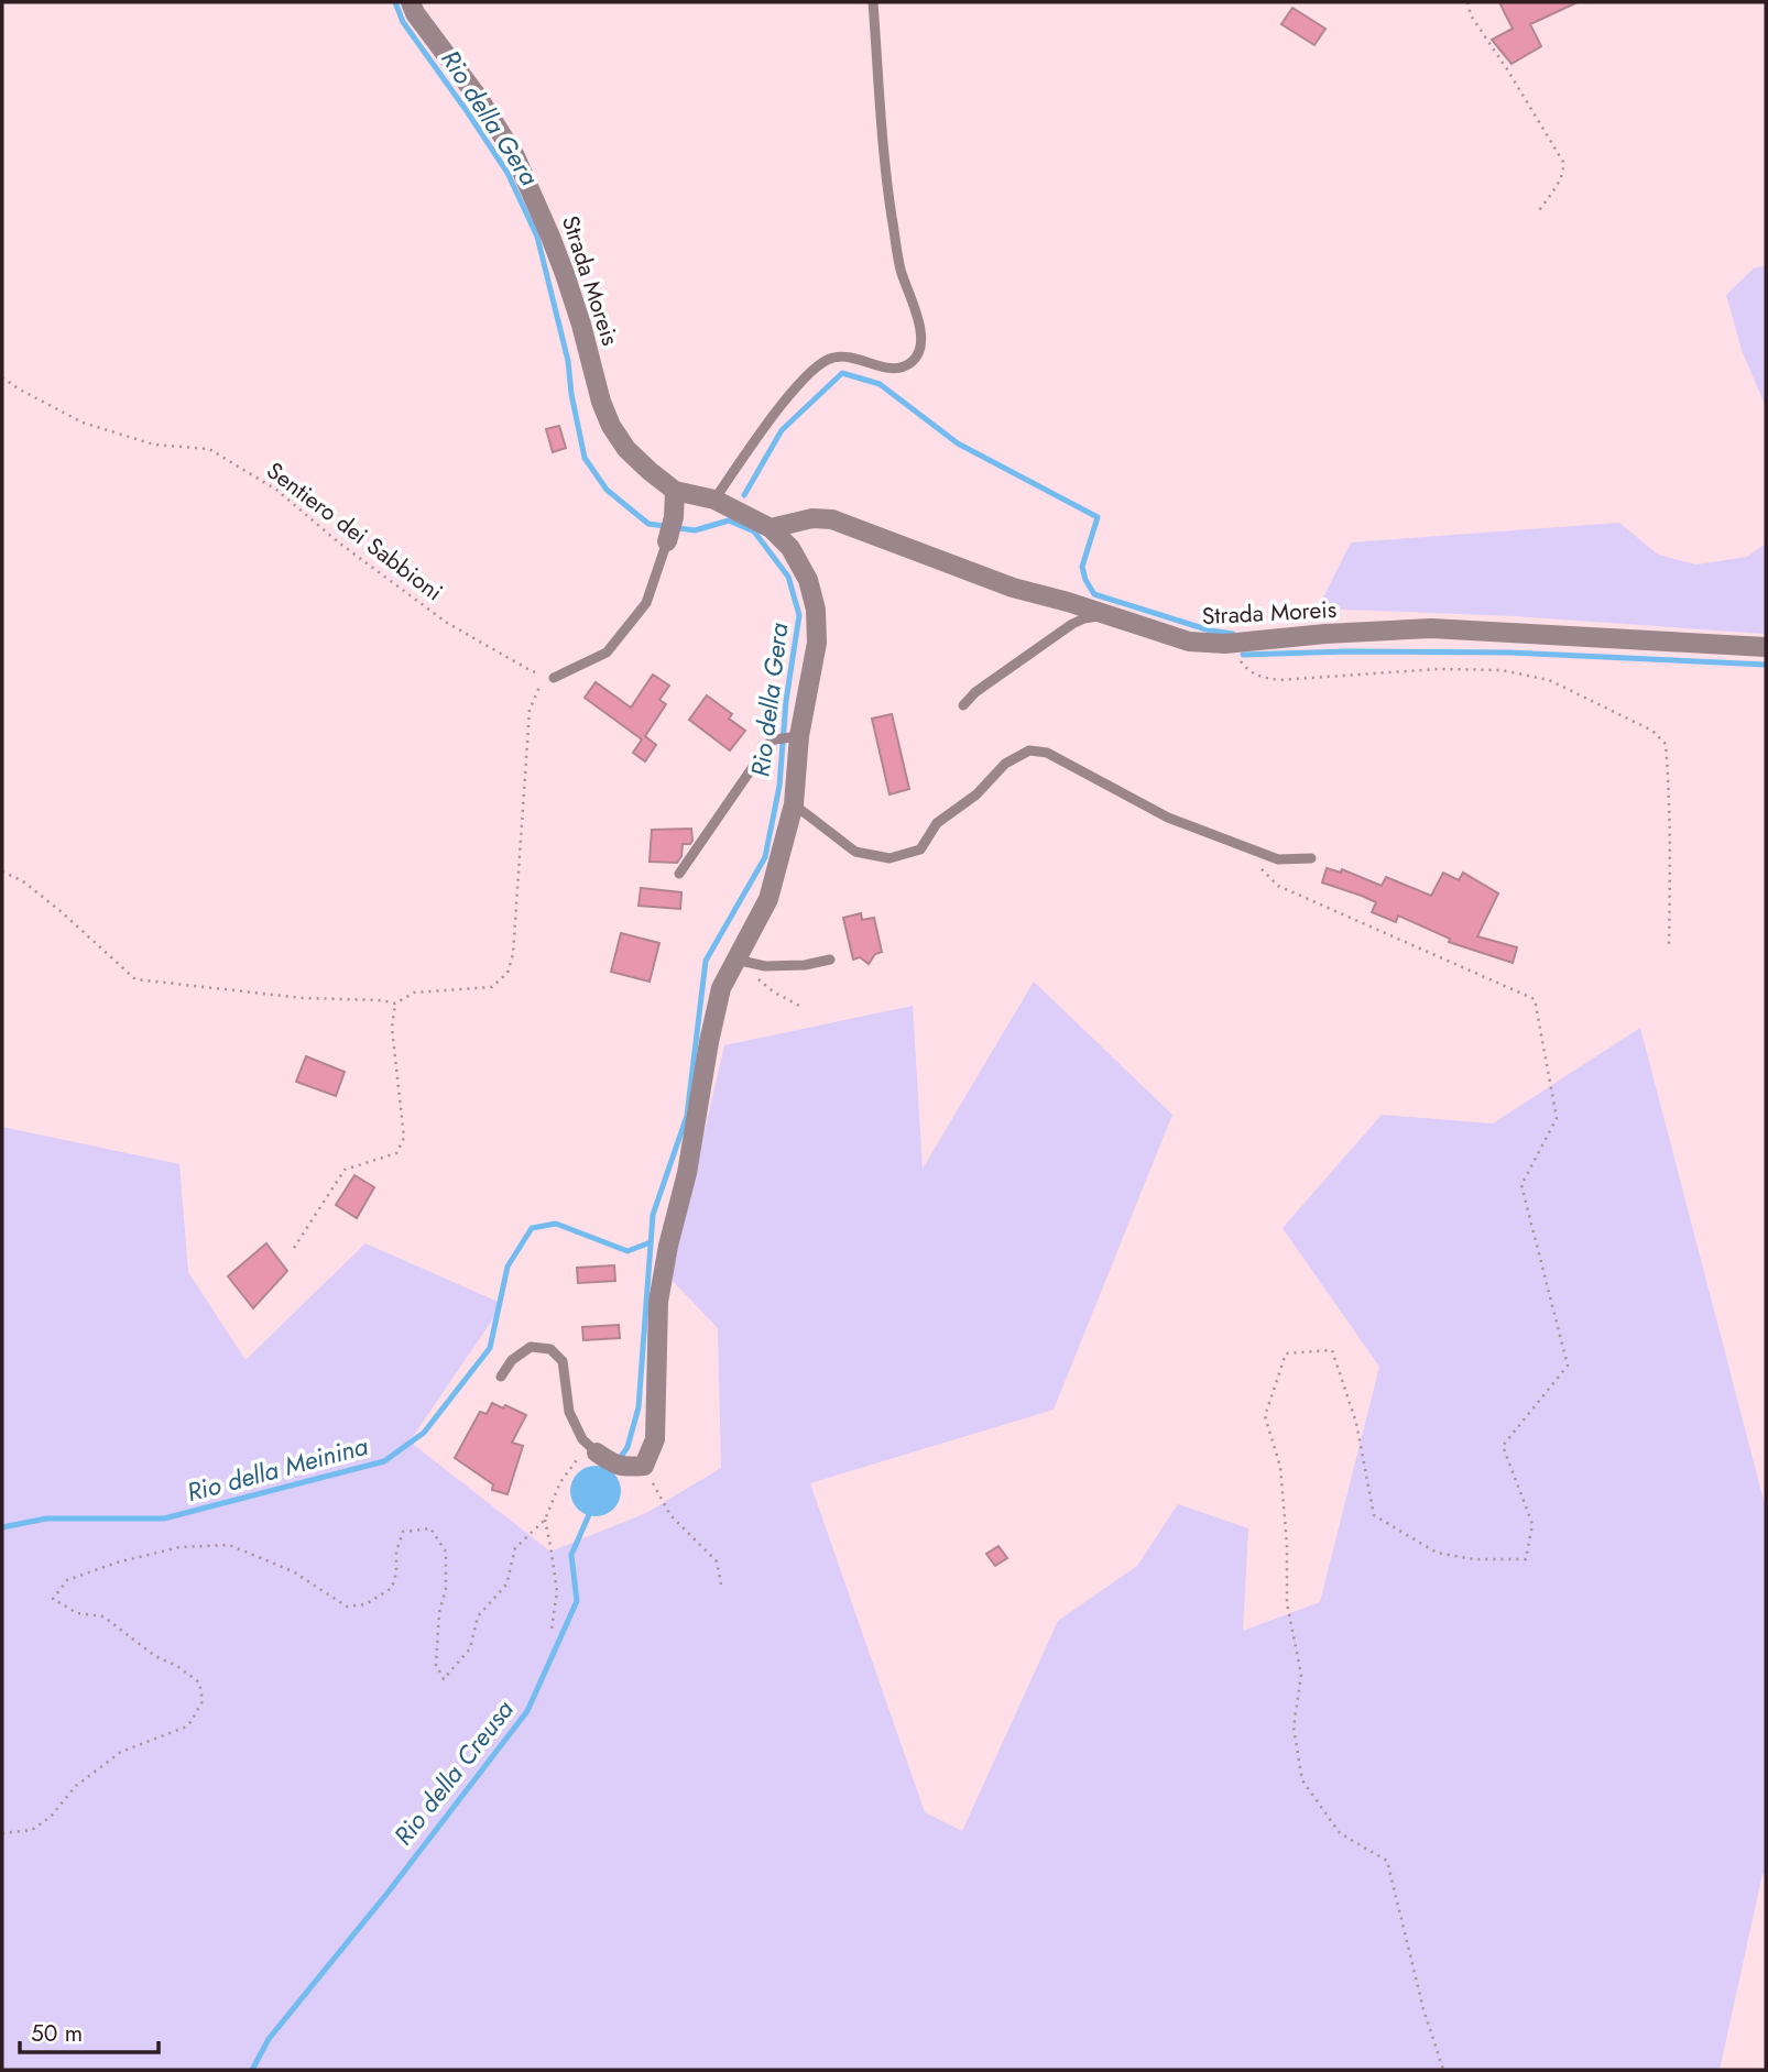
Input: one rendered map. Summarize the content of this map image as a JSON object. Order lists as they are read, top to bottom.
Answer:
{
  "streets": {
    "street": ["Strada Moreis"],
    "path": ["Sentiero dei Sabbioni"]
  },
  "water": ["Rio della Gera", "Rio della Meinina", "Rio della Creusa"],
  "scale_bar": "50 m"
}
